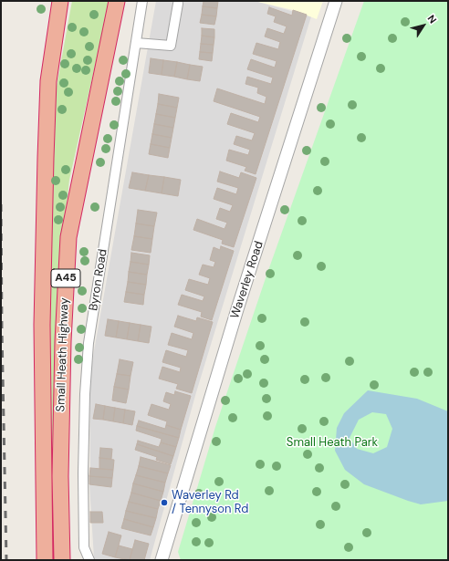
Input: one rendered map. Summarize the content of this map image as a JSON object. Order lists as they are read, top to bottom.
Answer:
{
  "streets": {
    "highway": ["A45", "Small Heath Highway"],
    "street": ["Byron Road", "Waverley Road"]
  },
  "parks": ["Small Heath Park"],
  "places": ["Waverley Rd / Tennyson Rd"],
  "north": "top right"
}
